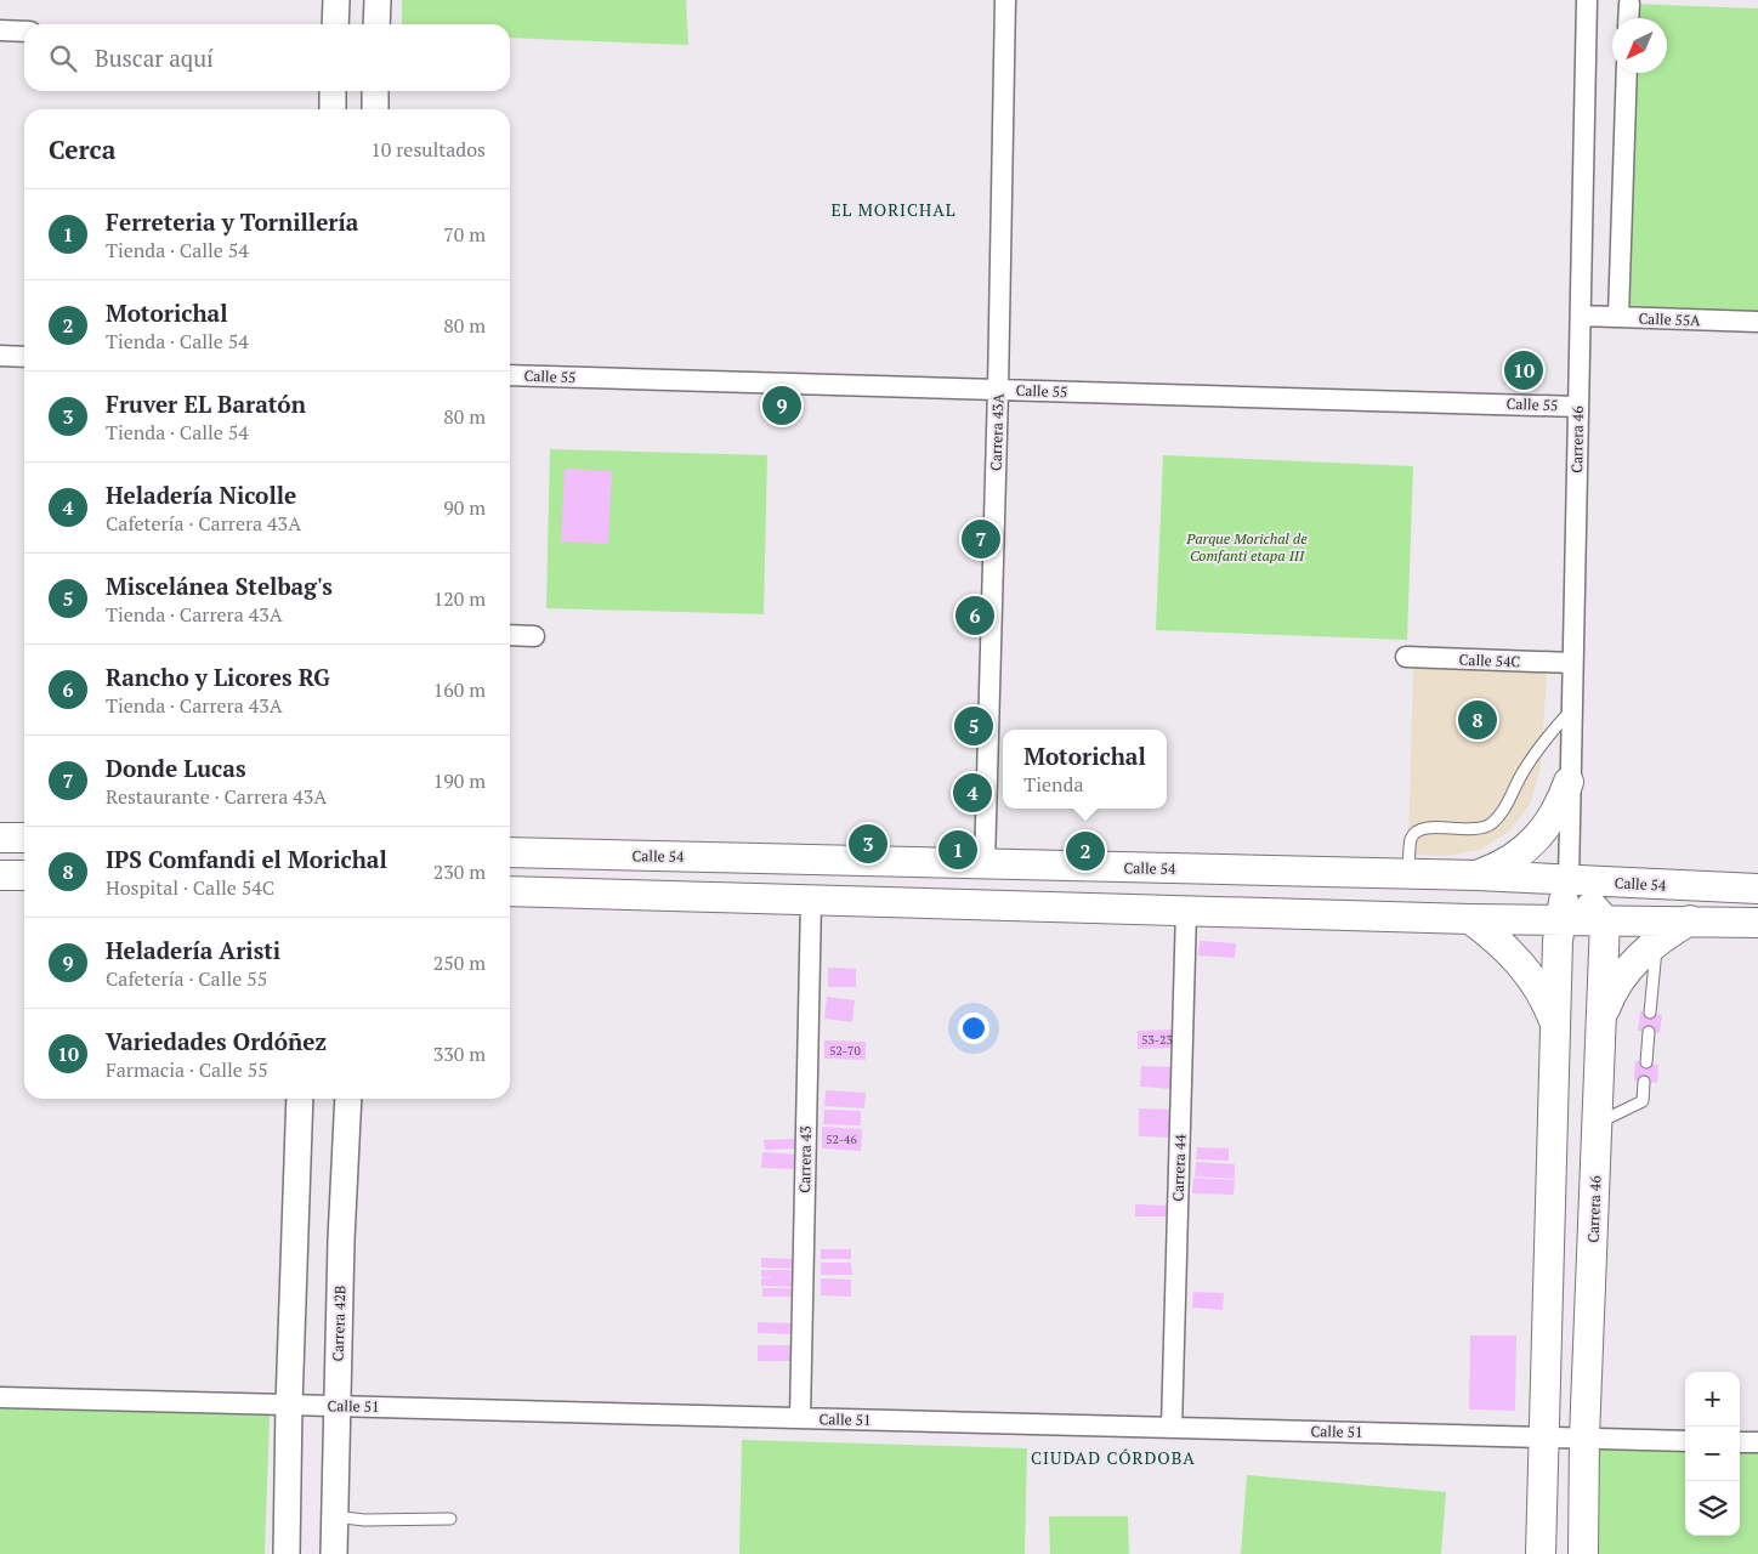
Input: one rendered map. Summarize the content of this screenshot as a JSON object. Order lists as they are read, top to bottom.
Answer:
{
  "streets": {
    "main road": ["Carrera 46", "Calle 54"],
    "street": [
      "Calle 55A",
      "Calle 55",
      "Carrera 43A",
      "Calle 54C",
      "Carrera 43",
      "Carrera 44",
      "Carrera 42B",
      "Calle 51"
    ]
  },
  "crossings": [
    ["Calle 55A", "Carrera 46"],
    ["Calle 55", "Carrera 43A"],
    ["Calle 55", "Carrera 46"],
    ["Carrera 43A", "Calle 54"],
    ["Carrera 46", "Calle 54C"],
    ["Carrera 46", "Calle 54"],
    ["Carrera 46", "Calle 51"],
    ["Carrera 43", "Calle 51"],
    ["Carrera 44", "Calle 51"],
    ["Carrera 42B", "Calle 51"]
  ],
  "districts": ["EL MORICHAL", "CIUDAD CÓRDOBA"],
  "parks": ["Parque Morichal de Comfanti etapa III"],
  "house_numbers": ["53-23", "52-70", "52-46"],
  "north": "bottom left",
  "page": {
    "search": "Buscar aquí",
    "heading": ["Cerca", "10 resultados"],
    "list": [
      {
        "mark": "1",
        "name": "Ferreteria y Tornillería",
        "note": "Tienda · Calle 54",
        "value": "70 m"
      },
      {
        "mark": "2",
        "name": "Motorichal",
        "note": "Tienda · Calle 54",
        "value": "80 m"
      },
      {
        "mark": "3",
        "name": "Fruver EL Baratón",
        "note": "Tienda · Calle 54",
        "value": "80 m"
      },
      {
        "mark": "4",
        "name": "Heladería Nicolle",
        "note": "Cafetería · Carrera 43A",
        "value": "90 m"
      },
      {
        "mark": "5",
        "name": "Miscelánea Stelbag's",
        "note": "Tienda · Carrera 43A",
        "value": "120 m"
      },
      {
        "mark": "6",
        "name": "Rancho y Licores RG",
        "note": "Tienda · Carrera 43A",
        "value": "160 m"
      },
      {
        "mark": "7",
        "name": "Donde Lucas",
        "note": "Restaurante · Carrera 43A",
        "value": "190 m"
      },
      {
        "mark": "8",
        "name": "IPS Comfandi el Morichal",
        "note": "Hospital · Calle 54C",
        "value": "230 m"
      },
      {
        "mark": "9",
        "name": "Heladería Aristi",
        "note": "Cafetería · Calle 55",
        "value": "250 m"
      },
      {
        "mark": "10",
        "name": "Variedades Ordóñez",
        "note": "Farmacia · Calle 55",
        "value": "330 m"
      }
    ],
    "pins": [
      "10",
      "9",
      "7",
      "6",
      "8",
      "5",
      "4",
      "3",
      "1",
      "2"
    ],
    "popup": ["Motorichal", "Tienda"],
    "map_buttons": ["+", "−"]
  }
}
